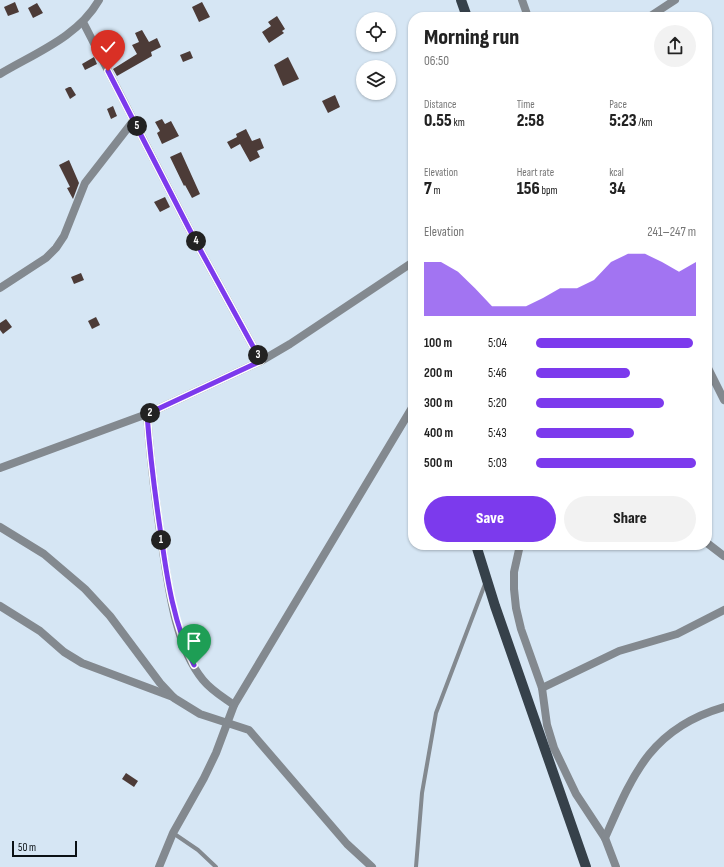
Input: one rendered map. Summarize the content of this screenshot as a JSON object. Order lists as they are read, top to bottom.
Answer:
{
  "scale_bar": "50 m",
  "page": {
    "heading": ["Morning run", "06:50"],
    "stats": [
      ["Distance", "0.55 km"],
      ["Time", "2:58"],
      ["Pace", "5:23 /km"],
      ["Elevation", "7 m"],
      ["Heart rate", "156 bpm"],
      ["kcal", "34"]
    ],
    "pins": [
      "5",
      "4",
      "3",
      "2",
      "1"
    ],
    "chart": ["Elevation", "241–247 m"],
    "list": [
      {
        "name": "100 m",
        "note": "5:04"
      },
      {
        "name": "200 m",
        "note": "5:46"
      },
      {
        "name": "300 m",
        "note": "5:20"
      },
      {
        "name": "400 m",
        "note": "5:43"
      },
      {
        "name": "500 m",
        "note": "5:03"
      }
    ],
    "buttons": ["Save", "Share"],
    "scale": "50 m"
  }
}
